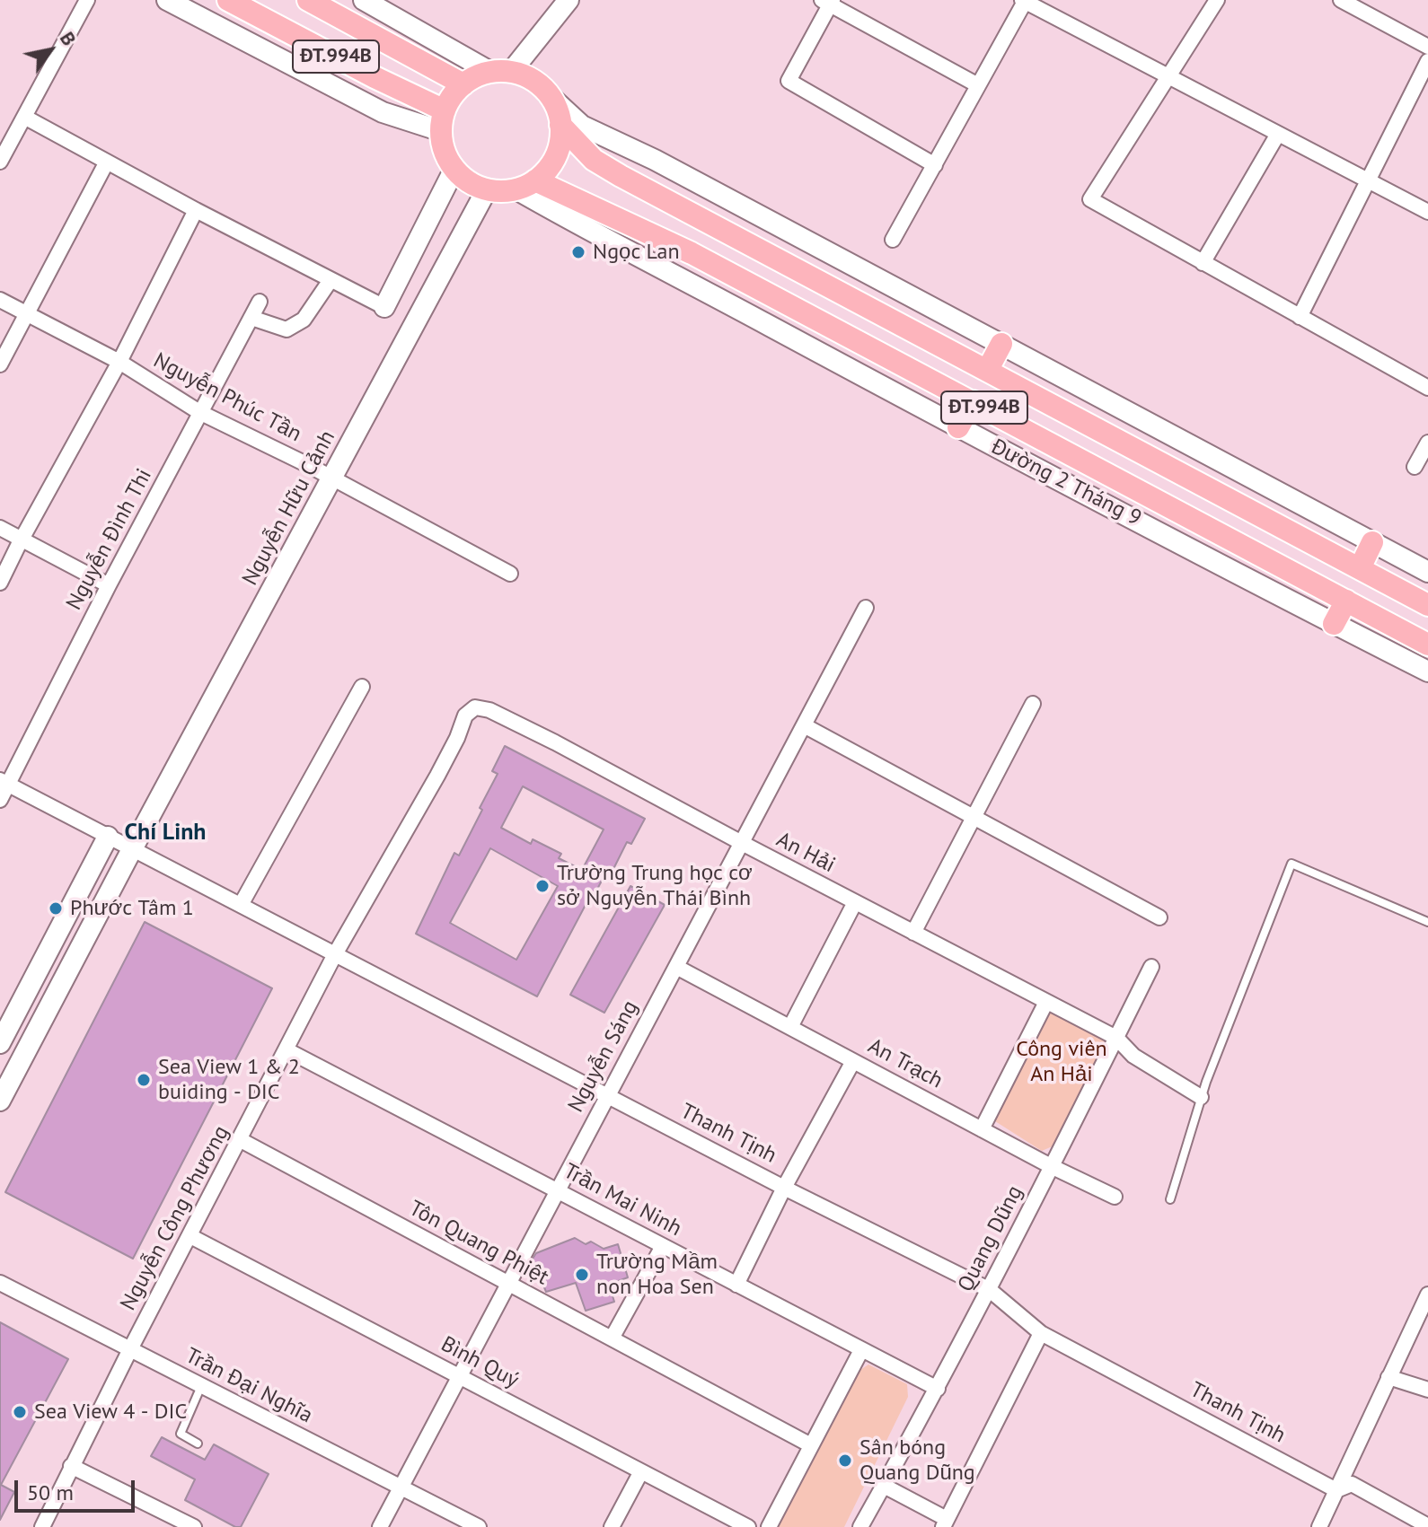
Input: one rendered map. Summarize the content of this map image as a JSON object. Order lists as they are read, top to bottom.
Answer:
{
  "streets": {
    "main road": ["ĐT.994B", "Đường 2 Tháng 9", "Nguyễn Hữu Cảnh"],
    "street": [
      "Nguyễn Phúc Tần",
      "Nguyễn Đình Thi",
      "An Hải",
      "Nguyễn Sáng",
      "An Trạch",
      "Thanh Tịnh",
      "Trần Mai Ninh",
      "Nguyễn Công Phương",
      "Quang Dũng",
      "Tôn Quang Phiệt",
      "Bình Quý",
      "Trần Đại Nghĩa"
    ]
  },
  "crossings": [
    ["ĐT.994B", "Đường 2 Tháng 9"],
    ["ĐT.994B", "Nguyễn Hữu Cảnh"],
    ["Nguyễn Phúc Tần", "Nguyễn Hữu Cảnh"],
    ["Nguyễn Phúc Tần", "Nguyễn Đình Thi"],
    ["Đường 2 Tháng 9", "Nguyễn Hữu Cảnh"],
    ["Nguyễn Hữu Cảnh", "Thanh Tịnh"],
    ["Nguyễn Đình Thi", "Thanh Tịnh"],
    ["An Hải", "Nguyễn Sáng"],
    ["An Hải", "Nguyễn Công Phương"],
    ["An Hải", "Quang Dũng"],
    ["Nguyễn Sáng", "An Trạch"],
    ["Nguyễn Sáng", "Thanh Tịnh"],
    ["Nguyễn Sáng", "Trần Mai Ninh"],
    ["Nguyễn Sáng", "Tôn Quang Phiệt"],
    ["Nguyễn Sáng", "Bình Quý"],
    ["Nguyễn Sáng", "Trần Đại Nghĩa"],
    ["An Trạch", "Quang Dũng"],
    ["Thanh Tịnh", "Nguyễn Công Phương"],
    ["Thanh Tịnh", "Quang Dũng"],
    ["Trần Mai Ninh", "Nguyễn Công Phương"],
    ["Trần Mai Ninh", "Quang Dũng"],
    ["Nguyễn Công Phương", "Tôn Quang Phiệt"],
    ["Nguyễn Công Phương", "Bình Quý"],
    ["Nguyễn Công Phương", "Trần Đại Nghĩa"]
  ],
  "districts": ["Chí Linh"],
  "parks": ["Công viên An Hải"],
  "places": [
    "Ngọc Lan",
    "Trường Trung học cơ sở Nguyễn Thái Bình",
    "Phước Tâm 1",
    "Sea View 1 & 2 buiding - DIC",
    "Trường Mầm non Hoa Sen",
    "Sea View 4 - DIC",
    "Sân bóng Quang Dũng"
  ],
  "scale_bar": "50 m",
  "north": "top right"
}
